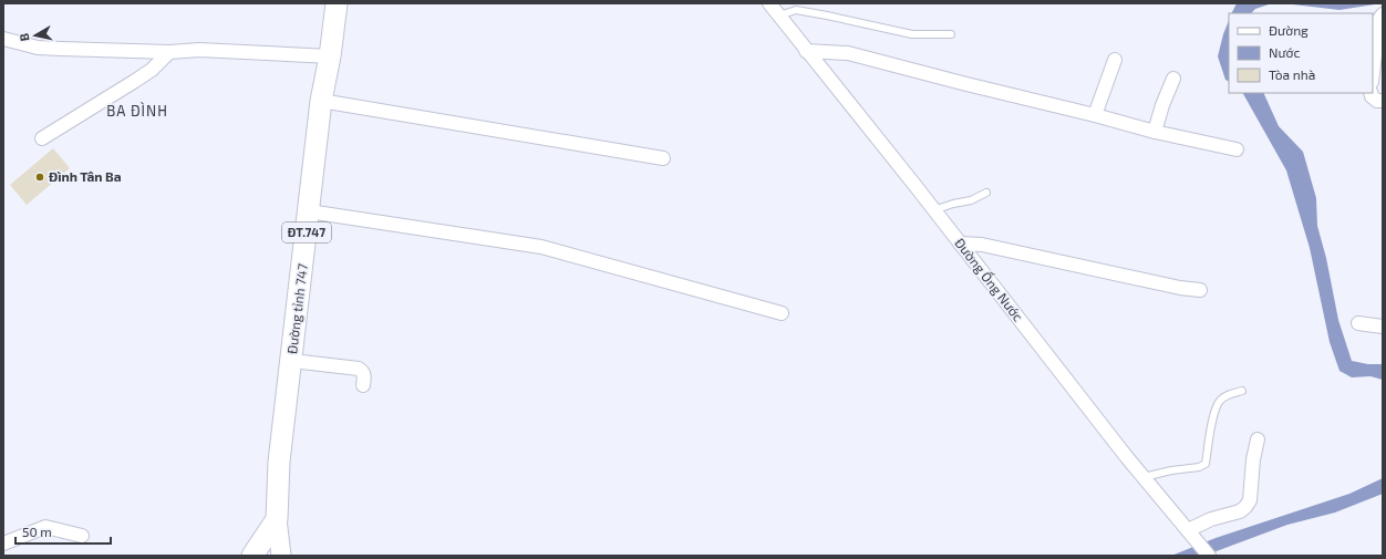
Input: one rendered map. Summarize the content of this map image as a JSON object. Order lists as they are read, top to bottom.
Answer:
{
  "streets": {
    "main road": ["ĐT.747", "Đường tỉnh 747"],
    "street": ["Đường Ống Nước"]
  },
  "districts": ["BA ĐÌNH"],
  "places": ["Đình Tân Ba"],
  "legend": ["Đường", "Nước", "Tòa nhà"],
  "scale_bar": "50 m",
  "north": "left"
}
